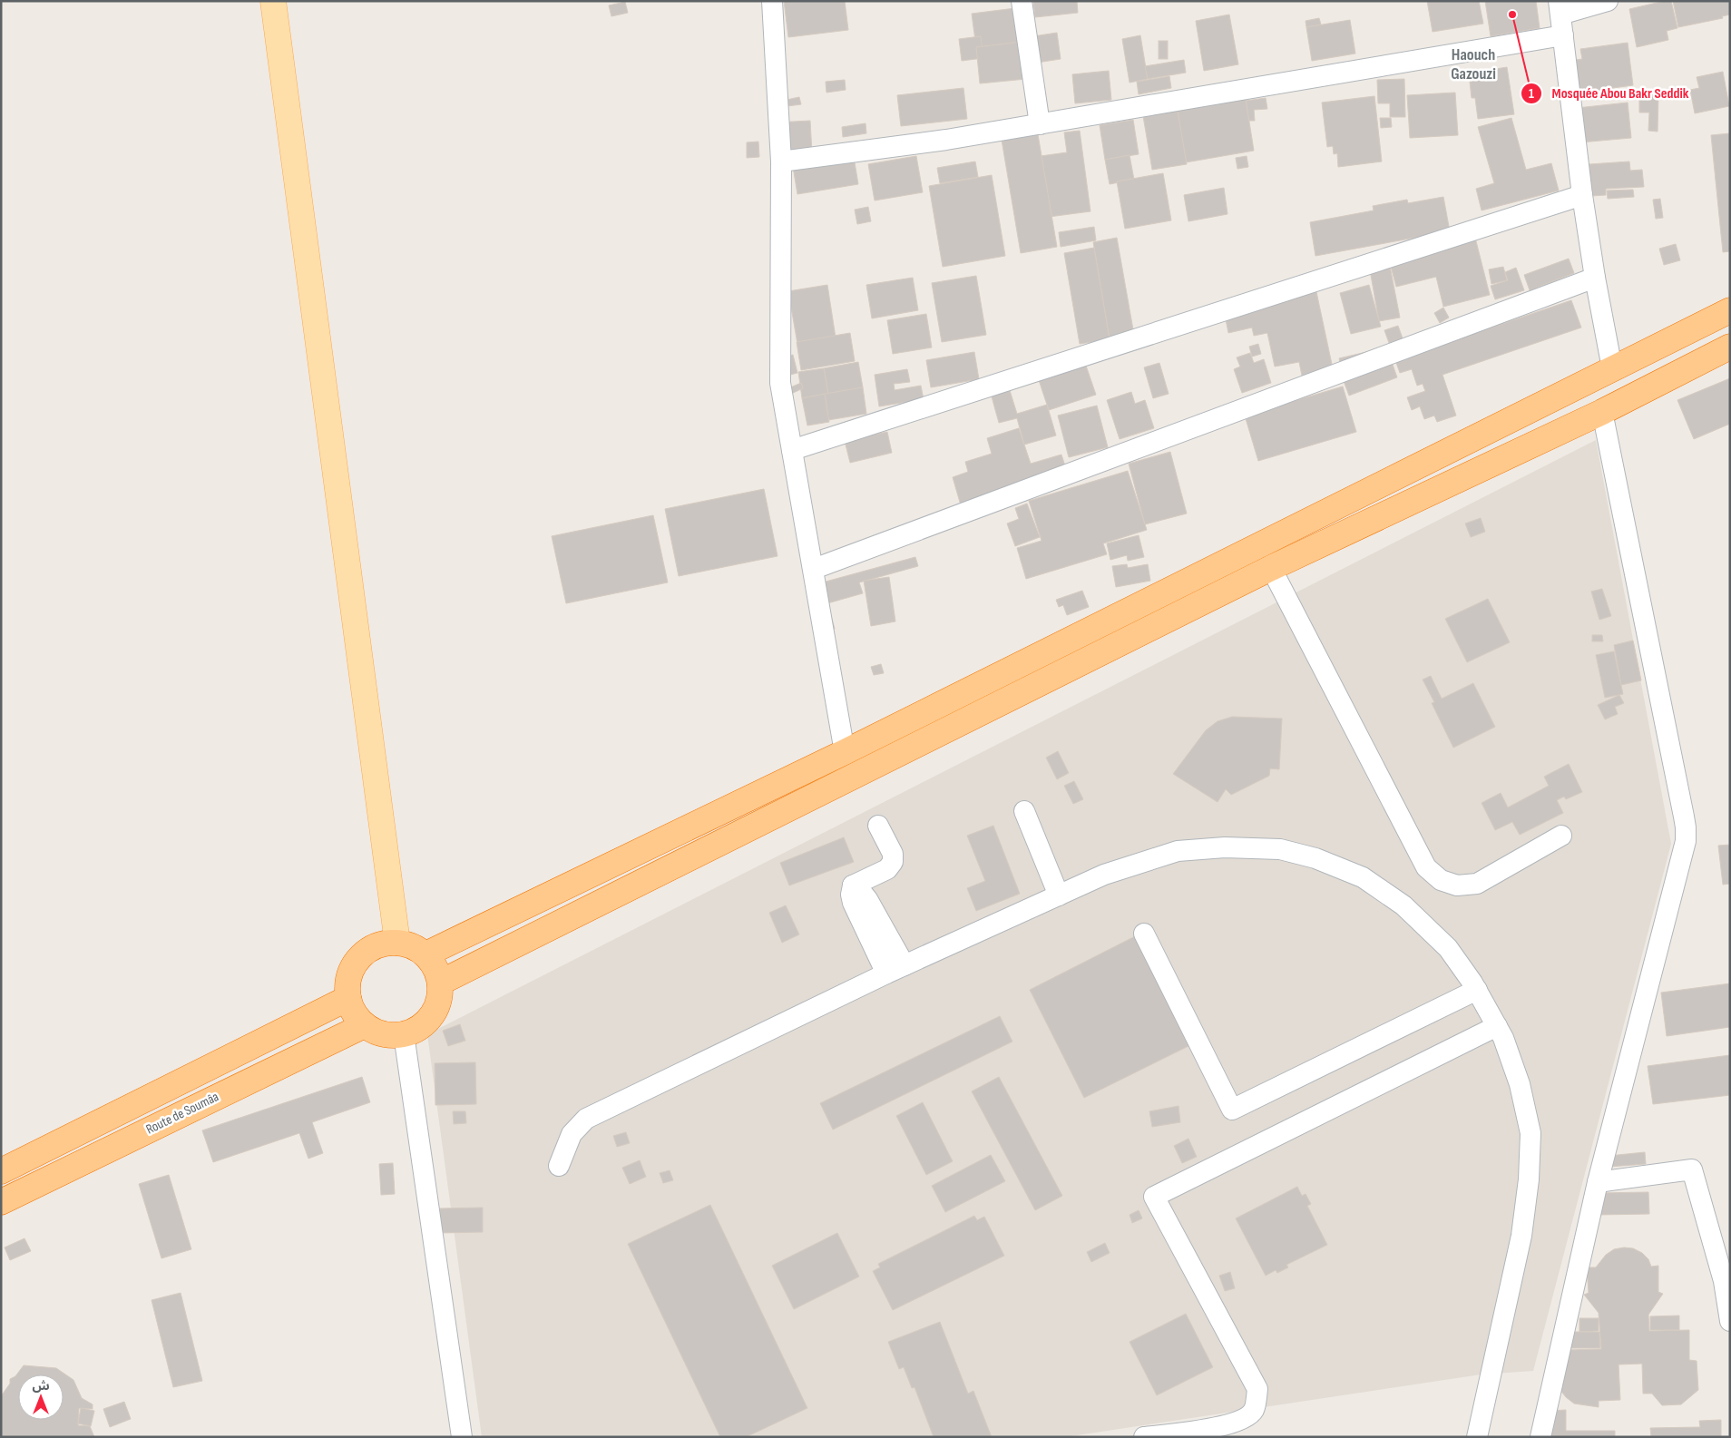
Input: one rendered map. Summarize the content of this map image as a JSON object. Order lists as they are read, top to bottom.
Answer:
{
  "streets": {
    "highway": ["Route de Soumâa"]
  },
  "districts": ["Haouch Gazouzi"],
  "places": ["Mosquée Abou Bakr Seddik"],
  "north": "top"
}
